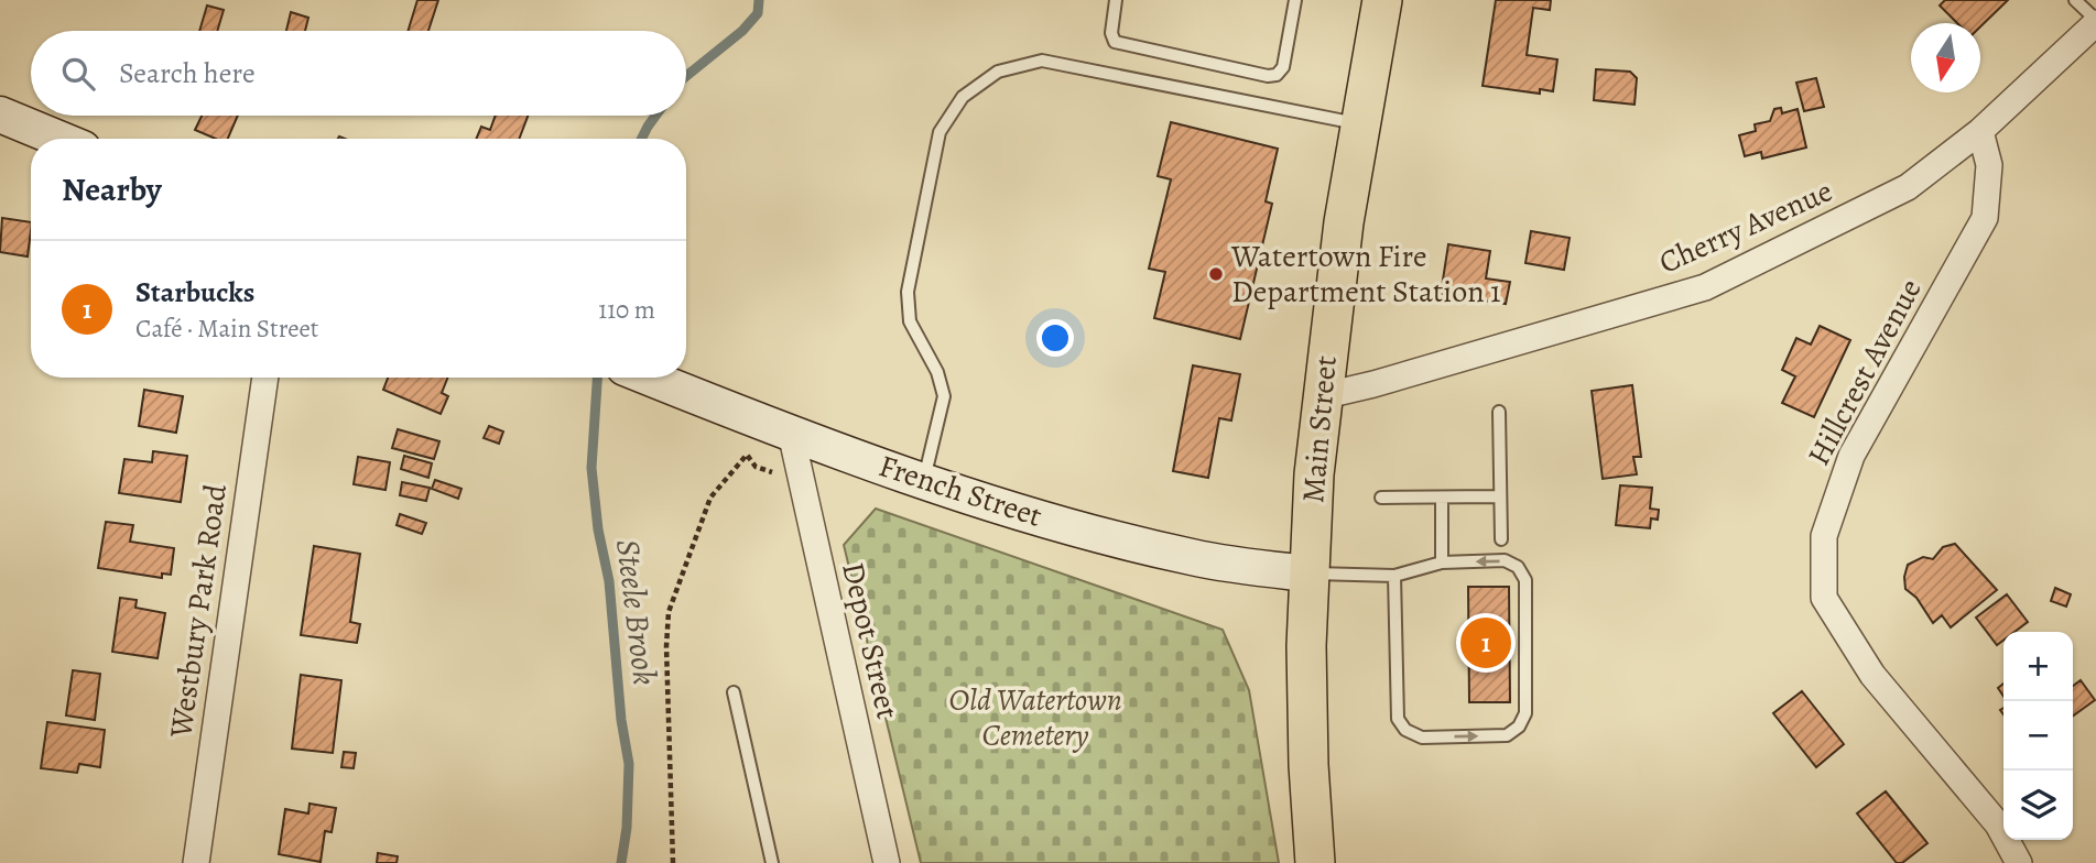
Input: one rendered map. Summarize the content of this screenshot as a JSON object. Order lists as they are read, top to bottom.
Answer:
{
  "streets": {
    "main road": ["Main Street"],
    "street": [
      "Cherry Avenue",
      "Hillcrest Avenue",
      "French Street",
      "Westbury Park Road",
      "Depot Street"
    ]
  },
  "crossings": [
    ["Cherry Avenue", "Hillcrest Avenue"],
    ["Cherry Avenue", "Main Street"],
    ["Main Street", "French Street"],
    ["French Street", "Depot Street"]
  ],
  "water": ["Steele Brook"],
  "parks": ["Old Watertown Cemetery"],
  "places": ["Watertown Fire Department Station 1"],
  "north": "bottom",
  "page": {
    "search": "Search here",
    "heading": "Nearby",
    "list": [
      {
        "mark": "1",
        "name": "Starbucks",
        "note": "Café · Main Street",
        "value": "110 m"
      }
    ],
    "pins": "1",
    "map_buttons": ["+", "−"]
  }
}
